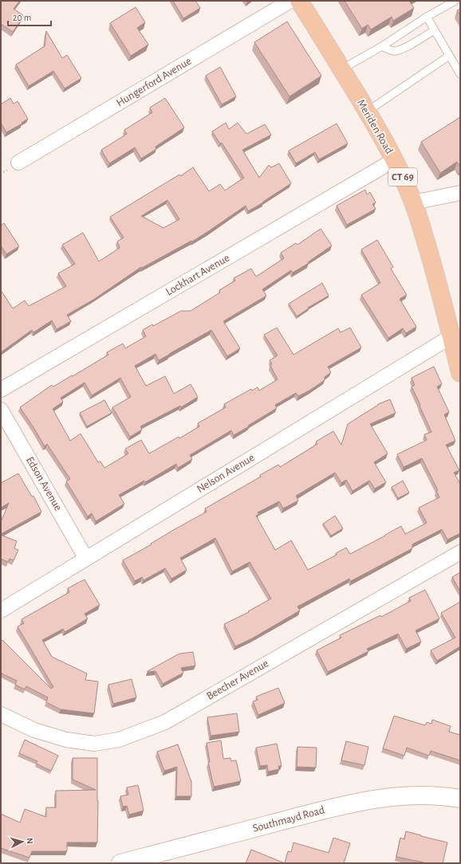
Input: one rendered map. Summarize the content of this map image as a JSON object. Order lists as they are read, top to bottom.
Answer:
{
  "streets": {
    "main road": ["Meriden Road", "CT 69", "Southmayd Road"],
    "street": [
      "Hungerford Avenue",
      "Lockhart Avenue",
      "Nelson Avenue",
      "Edson Avenue",
      "Beecher Avenue"
    ]
  },
  "crossings": [
    ["Meriden Road", "Lockhart Avenue"],
    ["Meriden Road", "Nelson Avenue"],
    ["Nelson Avenue", "Edson Avenue"]
  ],
  "scale_bar": "20 m",
  "north": "right"
}
